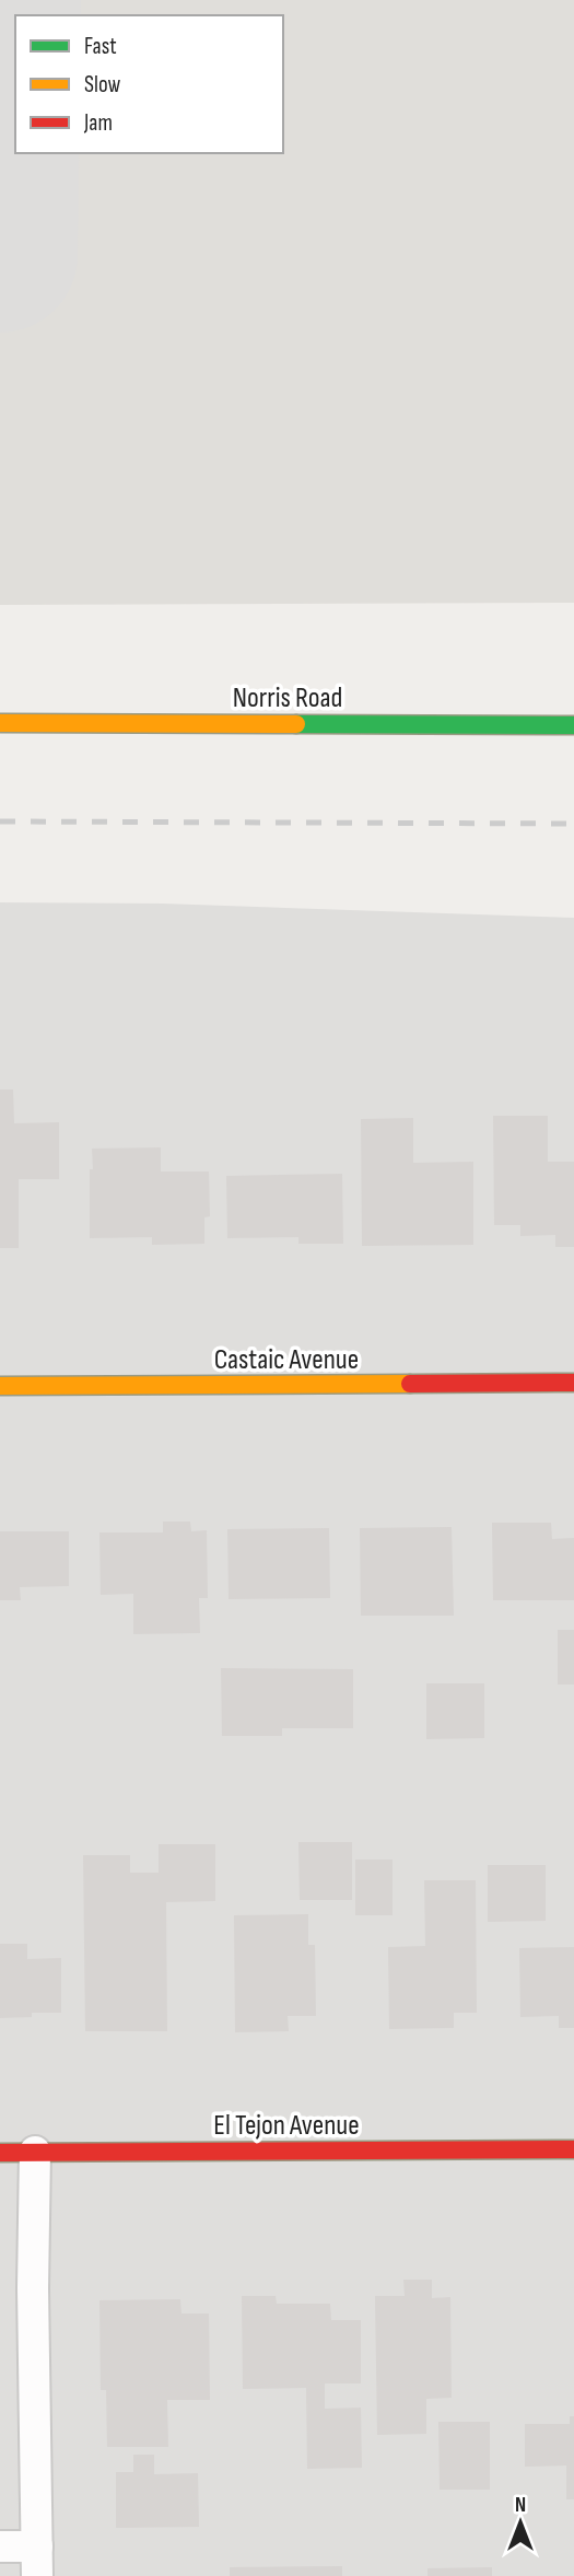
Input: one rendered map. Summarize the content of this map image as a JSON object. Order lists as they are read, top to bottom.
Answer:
{
  "streets": {
    "street": ["Norris Road", "Castaic Avenue", "El Tejon Avenue"]
  },
  "legend": ["Fast", "Slow", "Jam"],
  "north": "top"
}
